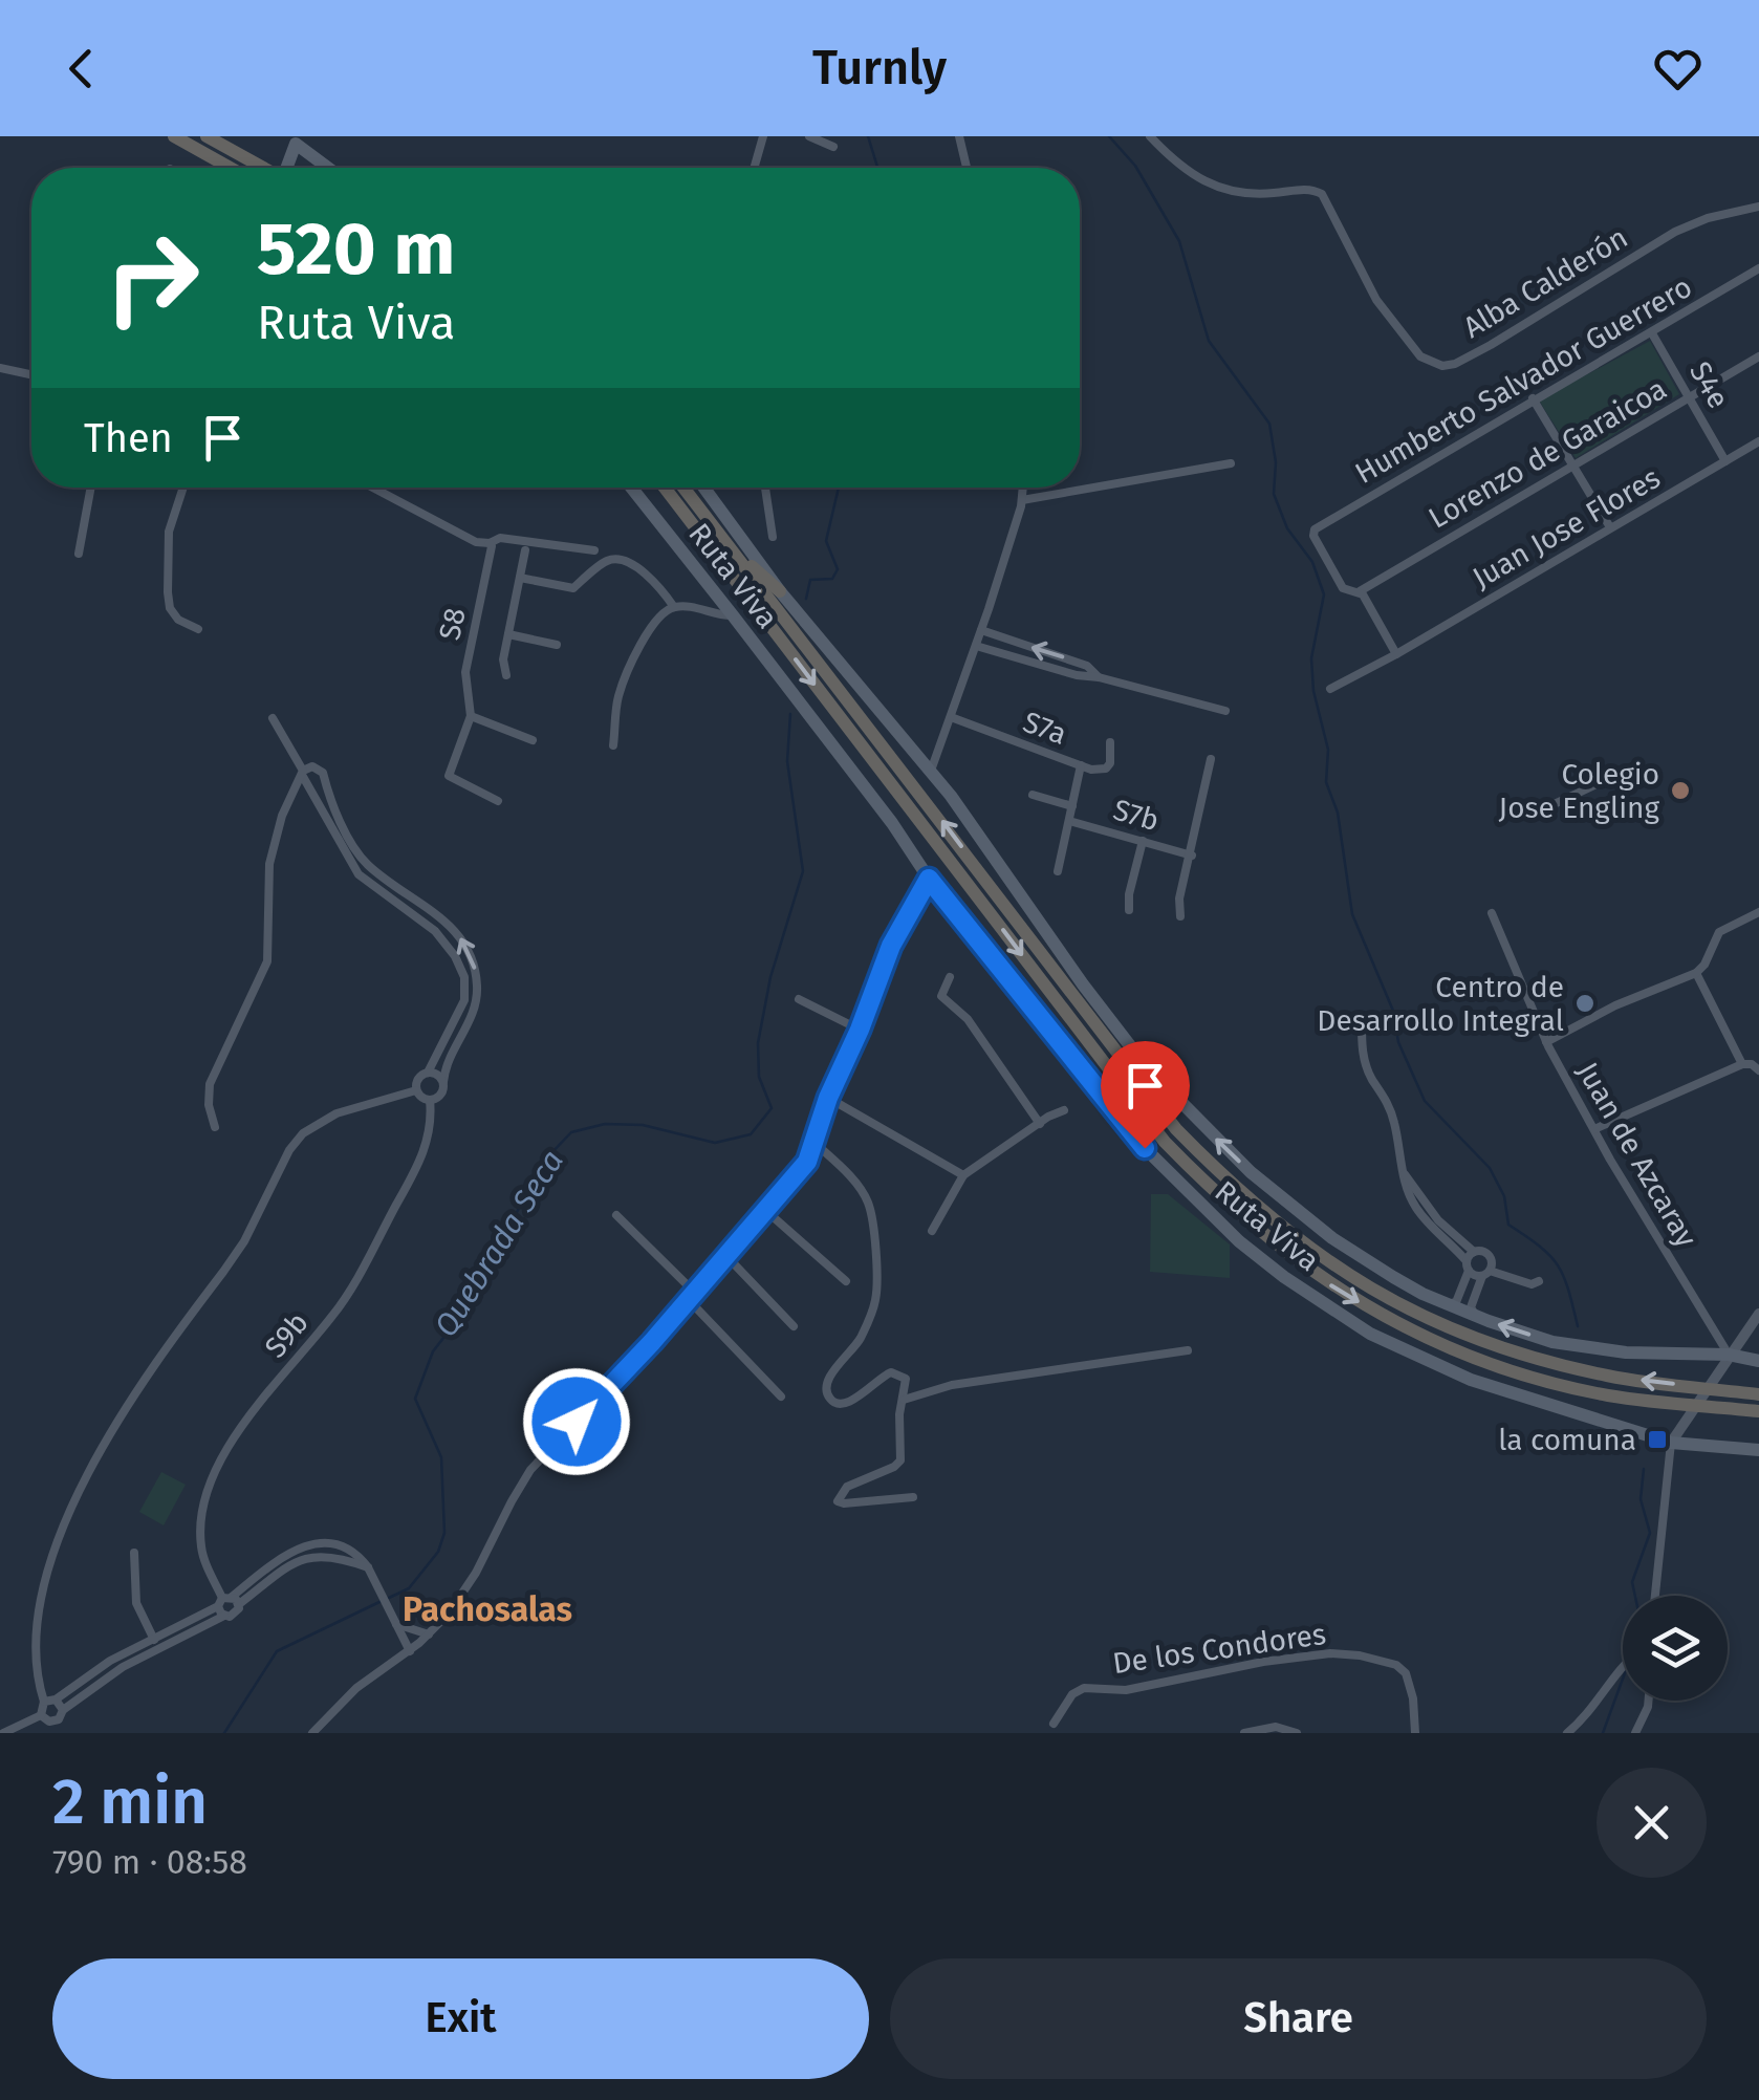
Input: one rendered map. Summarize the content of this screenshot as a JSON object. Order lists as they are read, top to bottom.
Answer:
{
  "streets": {
    "highway": ["Ruta Viva"],
    "street": [
      "Alba Calderón",
      "Humberto Salvador Guerrero",
      "S4e",
      "Lorenzo de Garaicoa",
      "Juan Jose Flores",
      "S8",
      "S7a",
      "S7b",
      "Juan de Azcaray",
      "S9b",
      "De los Condores"
    ]
  },
  "crossings": [
    ["Humberto Salvador Guerrero", "S4e"],
    ["Humberto Salvador Guerrero", "Lorenzo de Garaicoa"],
    ["S4e", "Lorenzo de Garaicoa"],
    ["S4e", "Juan Jose Flores"],
    ["Ruta Viva", "Juan de Azcaray"],
    ["S7a", "S7b"]
  ],
  "districts": ["Pachosalas"],
  "water": ["Quebrada Seca"],
  "places": {
    "other": ["Colegio Jose Engling", "Centro de Desarrollo Integral"],
    "transit": ["la comuna"]
  },
  "page": {
    "header": "Turnly",
    "turn": ["520 m", "Ruta Viva"],
    "then": "Then",
    "heading": ["2 min", "790 m · 08:58"],
    "buttons": ["Exit", "Share"]
  }
}
